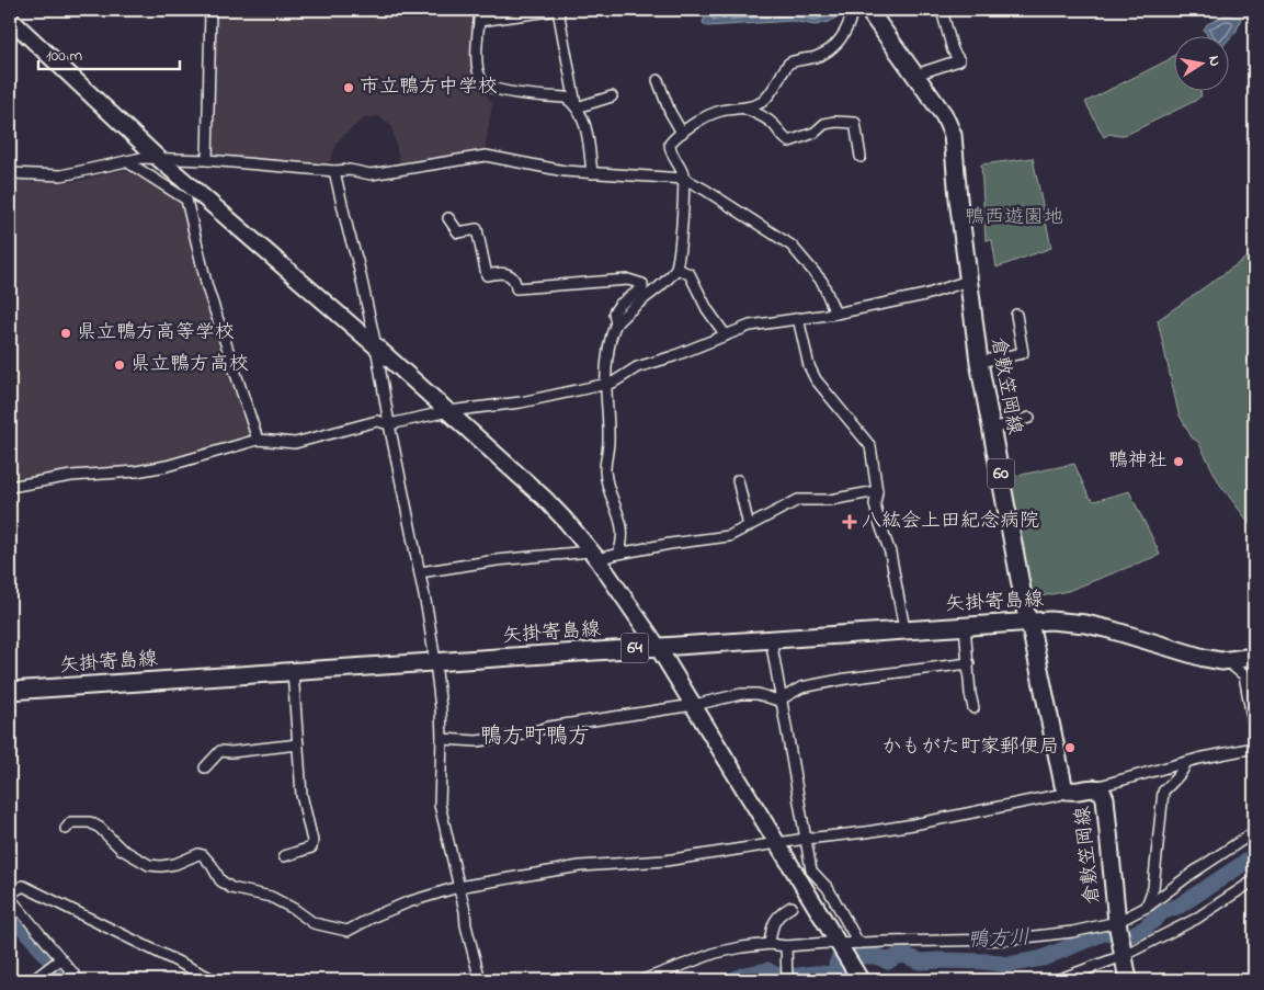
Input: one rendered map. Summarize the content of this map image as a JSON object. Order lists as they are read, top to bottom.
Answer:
{
  "streets": {
    "main road": [
      "倉敷笠岡線",
      "60",
      "矢掛寄島線",
      "64"
    ]
  },
  "crossings": [
    ["倉敷笠岡線", "矢掛寄島線"]
  ],
  "districts": ["鴨方町鴨方"],
  "water": ["鴨方川"],
  "parks": ["鴨西遊園地"],
  "places": {
    "other": [
      "市立鴨方中学校",
      "県立鴨方高等学校",
      "県立鴨方高校",
      "鴨神社",
      "かもがた町家郵便局"
    ],
    "health": ["八紘会上田紀念病院"]
  },
  "scale_bar": "100 m",
  "north": "right"
}
